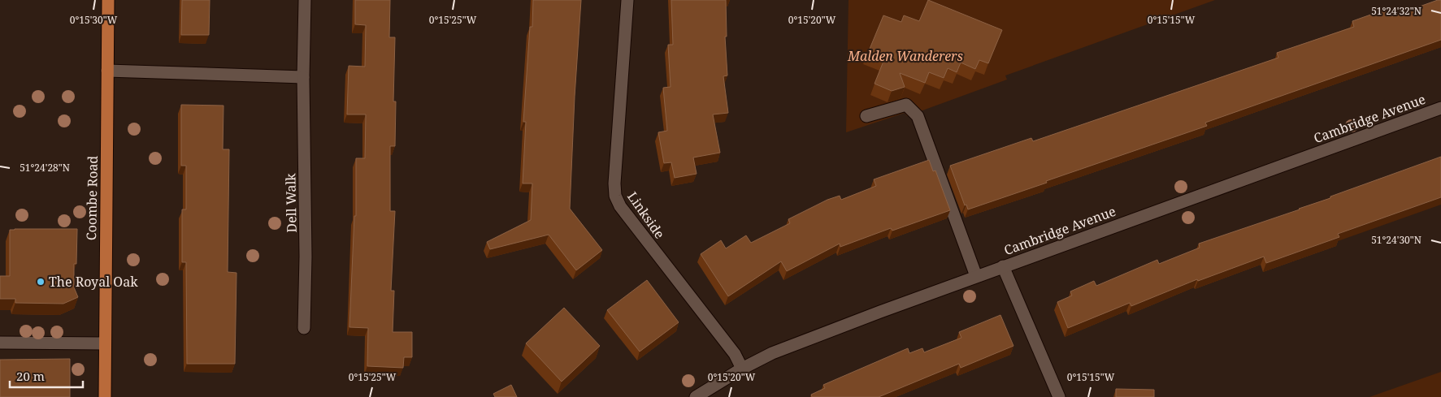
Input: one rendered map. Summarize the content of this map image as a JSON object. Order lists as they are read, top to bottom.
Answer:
{
  "streets": {
    "main road": ["Coombe Road"],
    "street": ["Cambridge Avenue", "Dell Walk", "Linkside"]
  },
  "crossings": [
    ["Cambridge Avenue", "Linkside"]
  ],
  "parks": ["Malden Wanderers"],
  "places": ["The Royal Oak"],
  "scale_bar": "20 m",
  "coordinates": [
    "51°24'32\"N",
    "0°15'30\"W",
    "0°15'25\"W",
    "0°15'20\"W",
    "0°15'15\"W",
    "51°24'28\"N",
    "51°24'30\"N"
  ]
}
